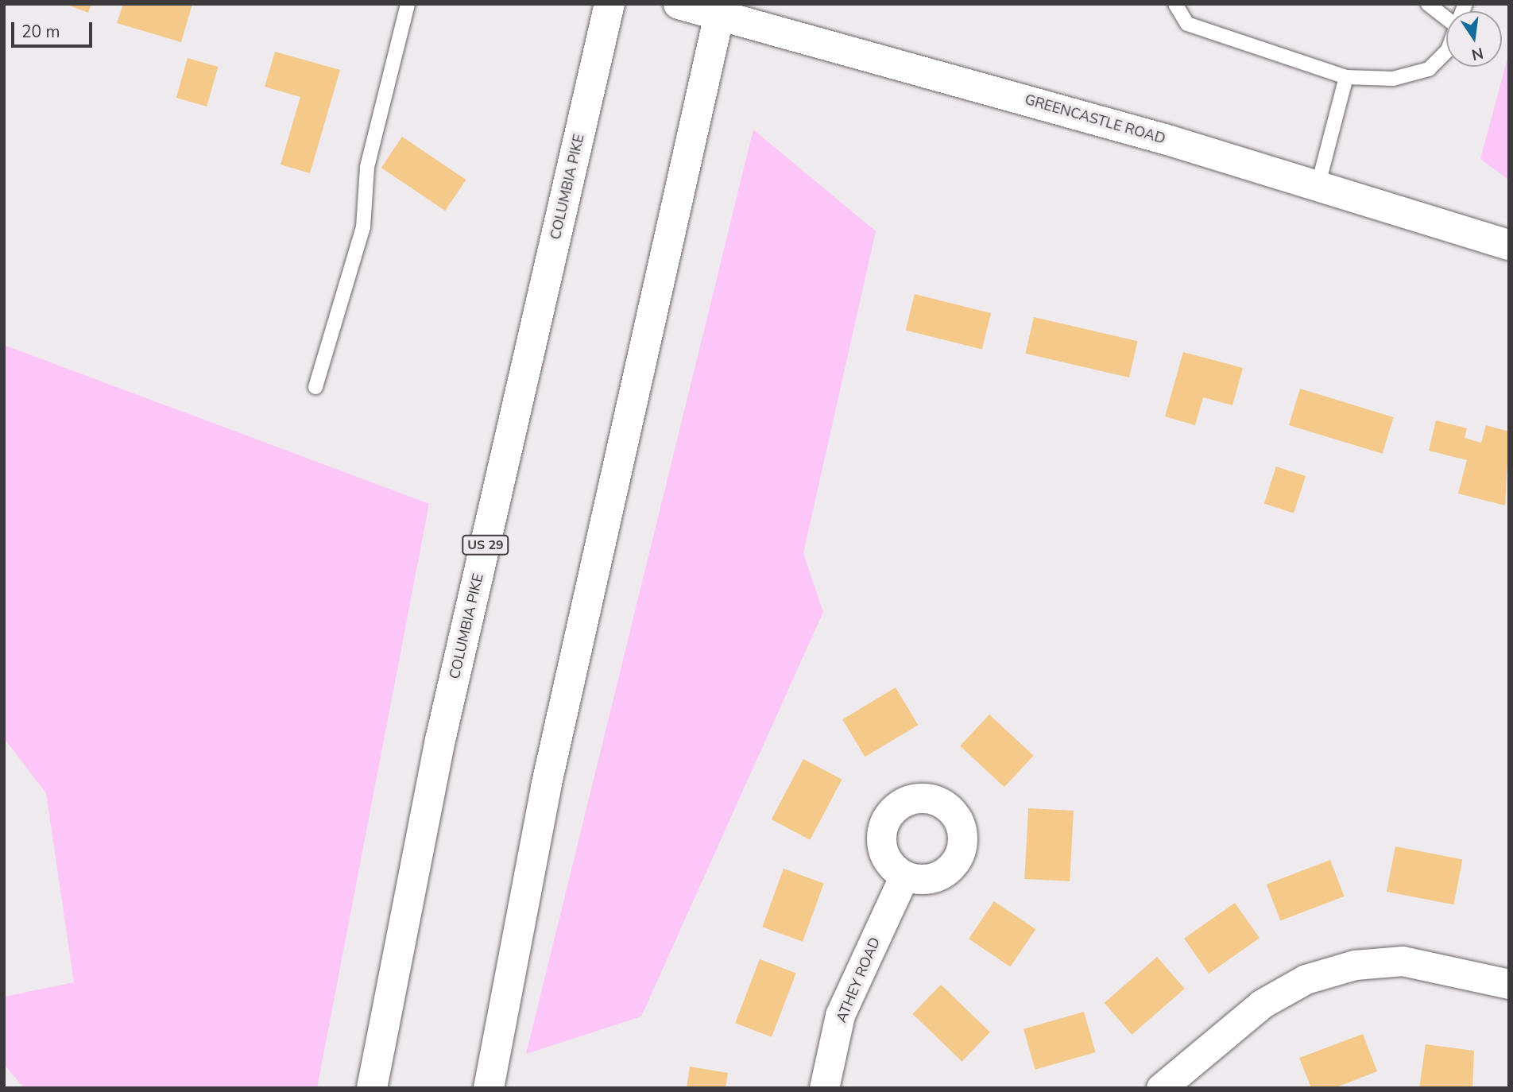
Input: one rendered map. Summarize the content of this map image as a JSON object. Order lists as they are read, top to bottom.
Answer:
{
  "streets": {
    "main road": ["GREENCASTLE ROAD", "COLUMBIA PIKE", "US 29"],
    "street": ["ATHEY ROAD"]
  },
  "scale_bar": "20 m",
  "north": "bottom"
}
